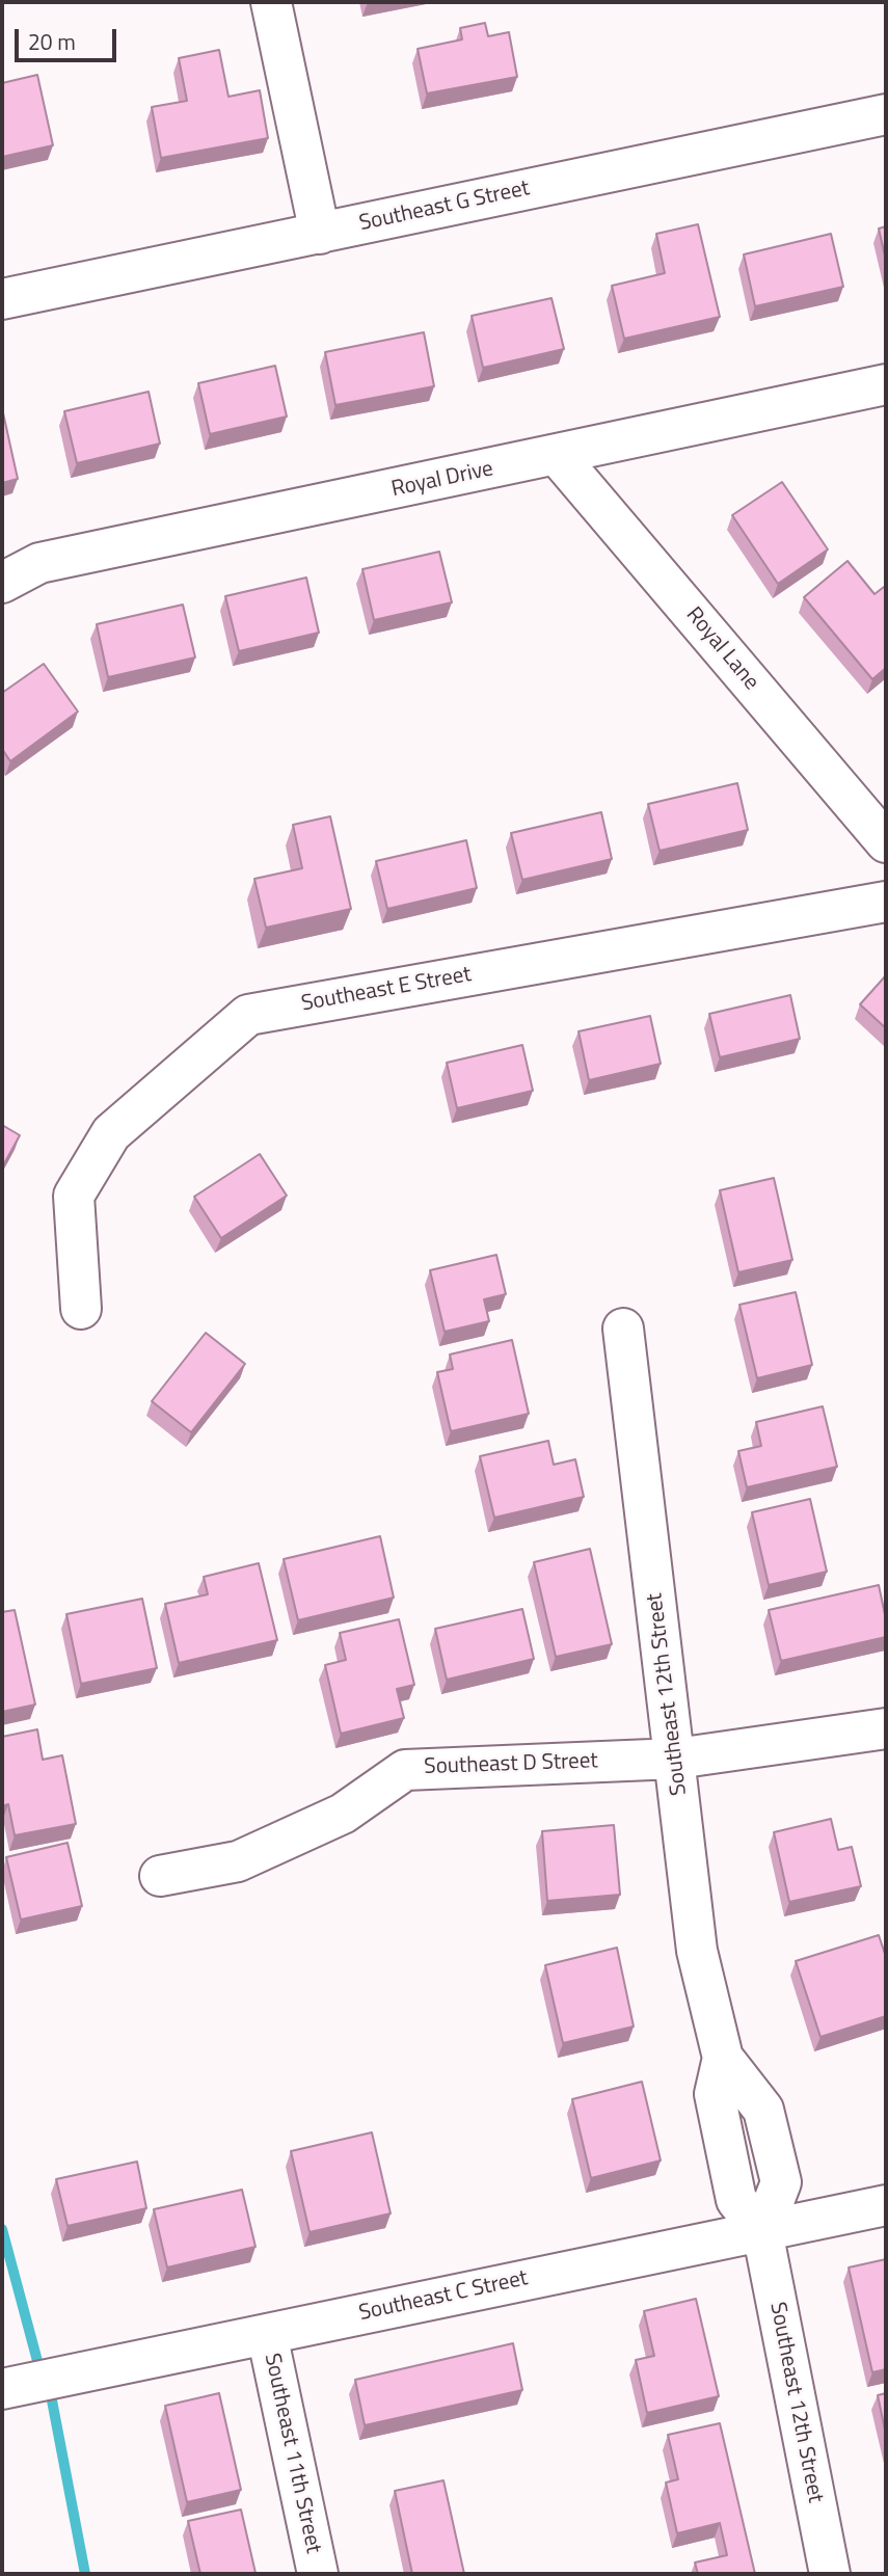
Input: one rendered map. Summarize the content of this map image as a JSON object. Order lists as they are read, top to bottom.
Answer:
{
  "streets": {
    "street": [
      "Southeast G Street",
      "Royal Drive",
      "Royal Lane",
      "Southeast E Street",
      "Southeast 12th Street",
      "Southeast D Street",
      "Southeast C Street",
      "Southeast 11th Street"
    ]
  },
  "crossings": [
    ["Royal Drive", "Royal Lane"],
    ["Southeast 12th Street", "Southeast D Street"],
    ["Southeast 12th Street", "Southeast C Street"],
    ["Southeast C Street", "Southeast 11th Street"]
  ],
  "scale_bar": "20 m"
}
